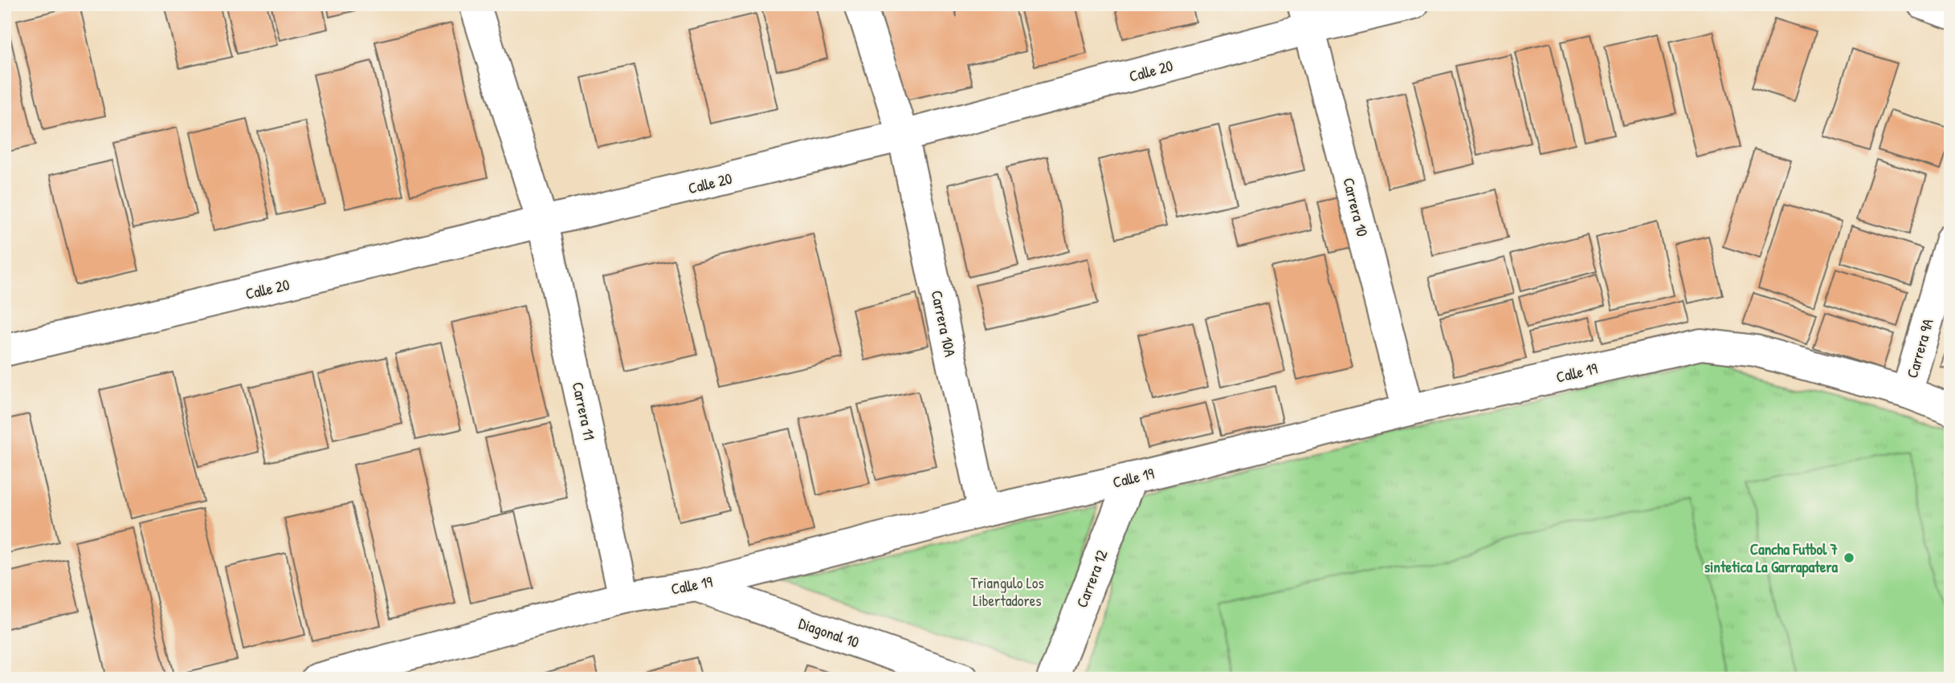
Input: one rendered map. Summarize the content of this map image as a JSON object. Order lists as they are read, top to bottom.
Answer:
{
  "streets": {
    "street": [
      "Calle 20",
      "Carrera 10",
      "Carrera 10A",
      "Carrera 9A",
      "Calle 19",
      "Carrera 11",
      "Carrera 12",
      "Diagonal 10"
    ]
  },
  "crossings": [
    ["Calle 20", "Carrera 10"],
    ["Calle 20", "Carrera 10A"],
    ["Calle 20", "Carrera 11"],
    ["Carrera 10", "Calle 19"],
    ["Carrera 10A", "Calle 19"],
    ["Carrera 9A", "Calle 19"],
    ["Calle 19", "Carrera 11"],
    ["Calle 19", "Carrera 12"],
    ["Calle 19", "Diagonal 10"]
  ],
  "parks": ["Triangulo Los Libertadores"],
  "places": ["Cancha Futbol 7 sintetica La Garrapatera"]
}
